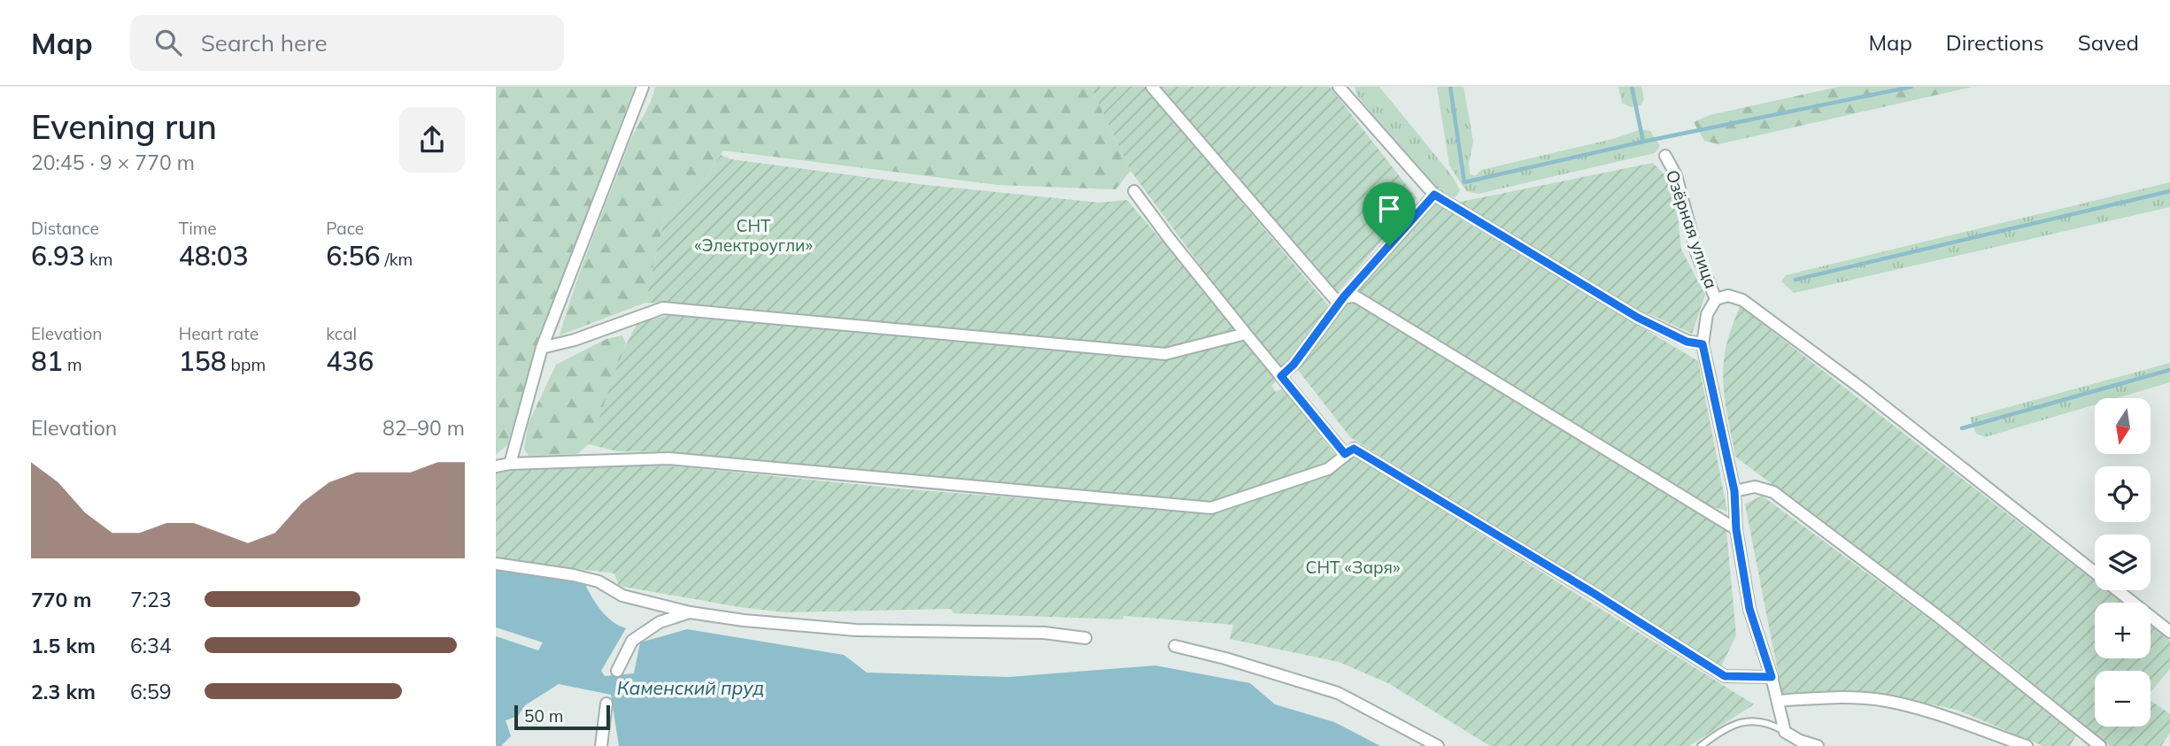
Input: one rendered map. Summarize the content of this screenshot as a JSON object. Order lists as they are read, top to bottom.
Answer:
{
  "streets": {
    "street": ["Озёрная улица"]
  },
  "water": ["Каменский пруд"],
  "parks": ["СНТ «Электроугли»", "СНТ «Заря»"],
  "scale_bar": "50 m",
  "north": "bottom",
  "page": {
    "header": "Map",
    "search": "Search here",
    "nav": ["Map", "Directions", "Saved"],
    "heading": ["Evening run", "20:45 · 9 × 770 m"],
    "stats": [
      ["Distance", "6.93 km"],
      ["Time", "48:03"],
      ["Pace", "6:56 /km"],
      ["Elevation", "81 m"],
      ["Heart rate", "158 bpm"],
      ["kcal", "436"]
    ],
    "map_buttons": ["+", "−"],
    "chart": ["Elevation", "82–90 m"],
    "list": [
      {
        "name": "770 m",
        "note": "7:23"
      },
      {
        "name": "1.5 km",
        "note": "6:34"
      },
      {
        "name": "2.3 km",
        "note": "6:59"
      }
    ],
    "scale": "50 m"
  }
}
